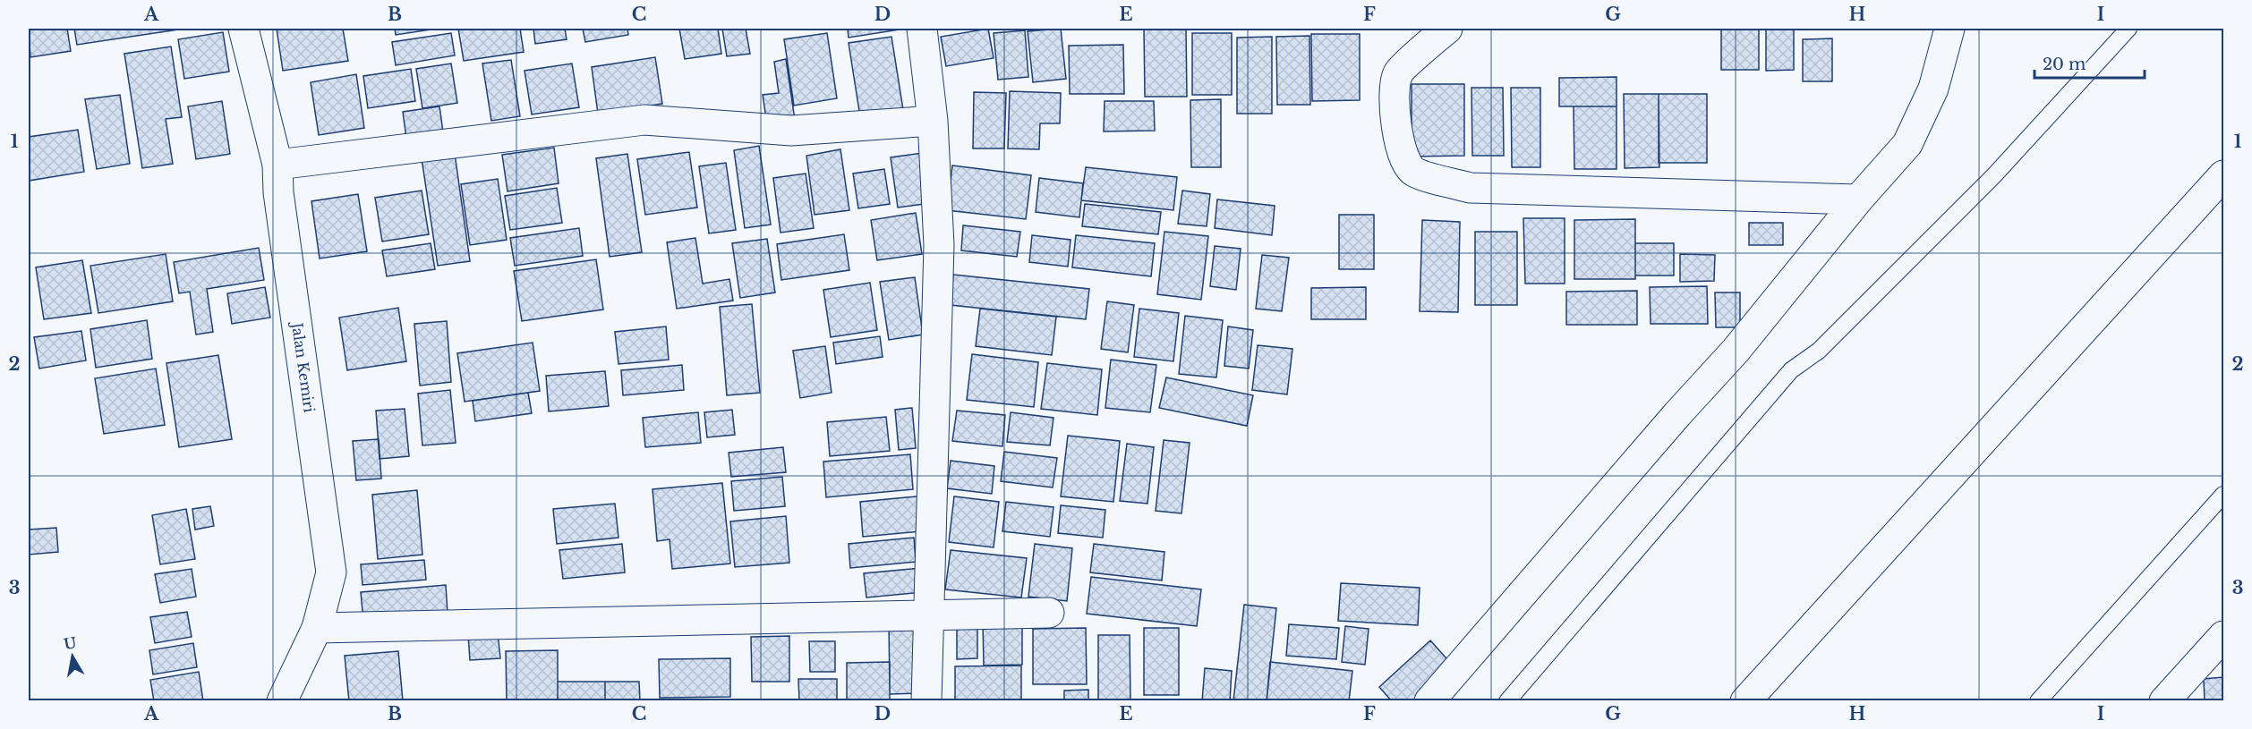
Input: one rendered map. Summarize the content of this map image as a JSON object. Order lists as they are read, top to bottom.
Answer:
{
  "streets": {
    "street": ["Jalan Kemiri"]
  },
  "scale_bar": "20 m",
  "north": "top",
  "grid": {
    "columns": [
      "A",
      "B",
      "C",
      "D",
      "E",
      "F",
      "G",
      "H",
      "I"
    ],
    "rows": ["1", "2", "3"]
  }
}
